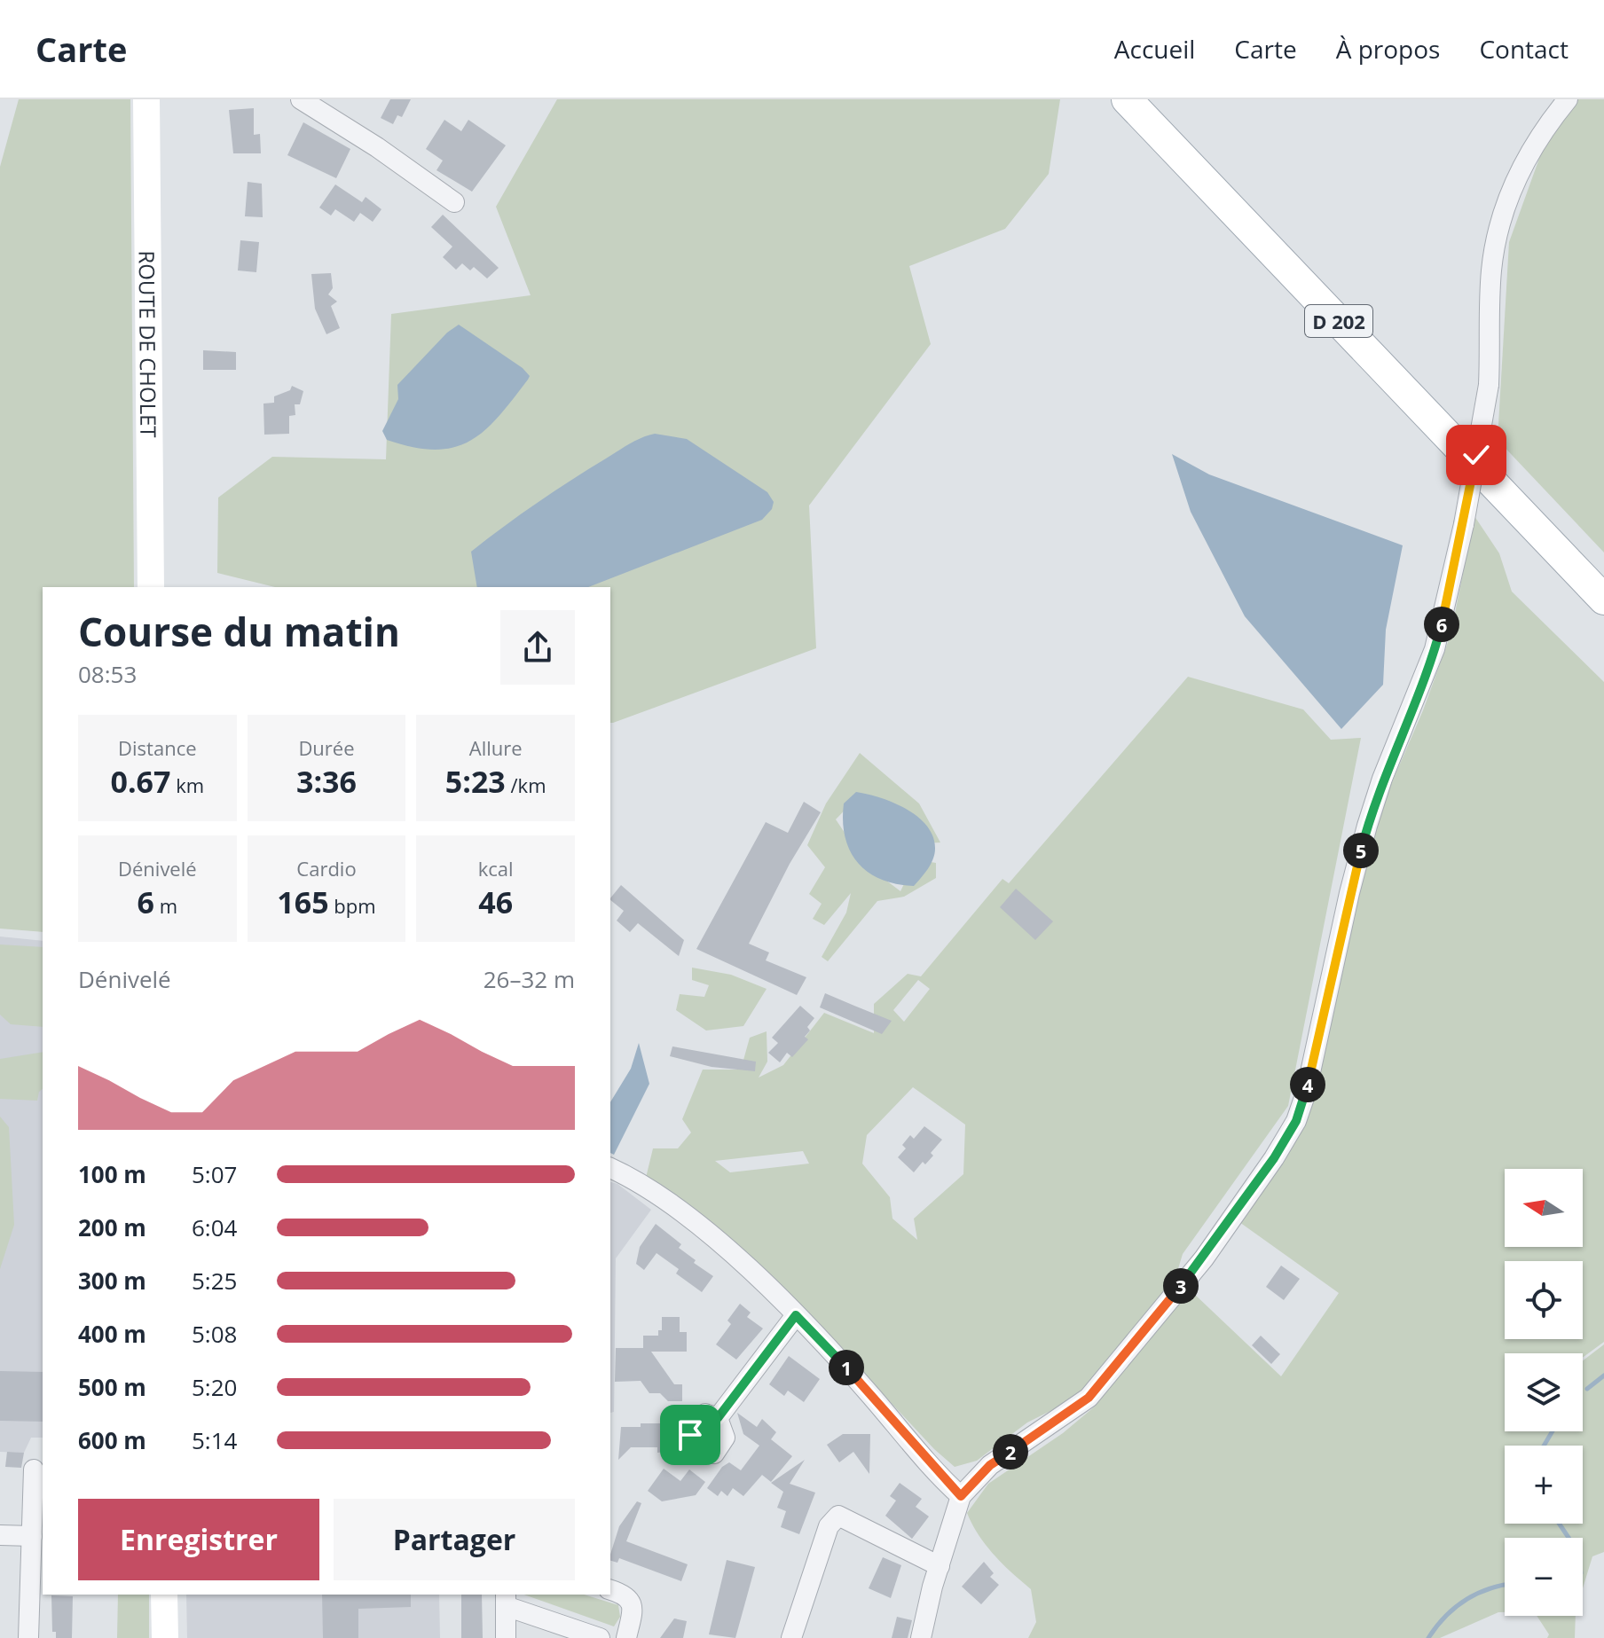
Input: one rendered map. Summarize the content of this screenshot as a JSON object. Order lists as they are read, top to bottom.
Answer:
{
  "streets": {
    "main road": ["D 202", "ROUTE DE CHOLET"]
  },
  "north": "left",
  "page": {
    "header": "Carte",
    "nav": [
      "Accueil",
      "Carte",
      "À propos",
      "Contact"
    ],
    "heading": ["Course du matin", "08:53"],
    "pins": [
      "6",
      "5",
      "4",
      "3",
      "1",
      "2"
    ],
    "stats": [
      ["Distance", "0.67 km"],
      ["Durée", "3:36"],
      ["Allure", "5:23 /km"],
      ["Dénivelé", "6 m"],
      ["Cardio", "165 bpm"],
      ["kcal", "46"]
    ],
    "chart": ["Dénivelé", "26–32 m"],
    "list": [
      {
        "name": "100 m",
        "note": "5:07"
      },
      {
        "name": "200 m",
        "note": "6:04"
      },
      {
        "name": "300 m",
        "note": "5:25"
      },
      {
        "name": "400 m",
        "note": "5:08"
      },
      {
        "name": "500 m",
        "note": "5:20"
      },
      {
        "name": "600 m",
        "note": "5:14"
      }
    ],
    "map_buttons": ["+", "−"],
    "buttons": ["Enregistrer", "Partager"]
  }
}
